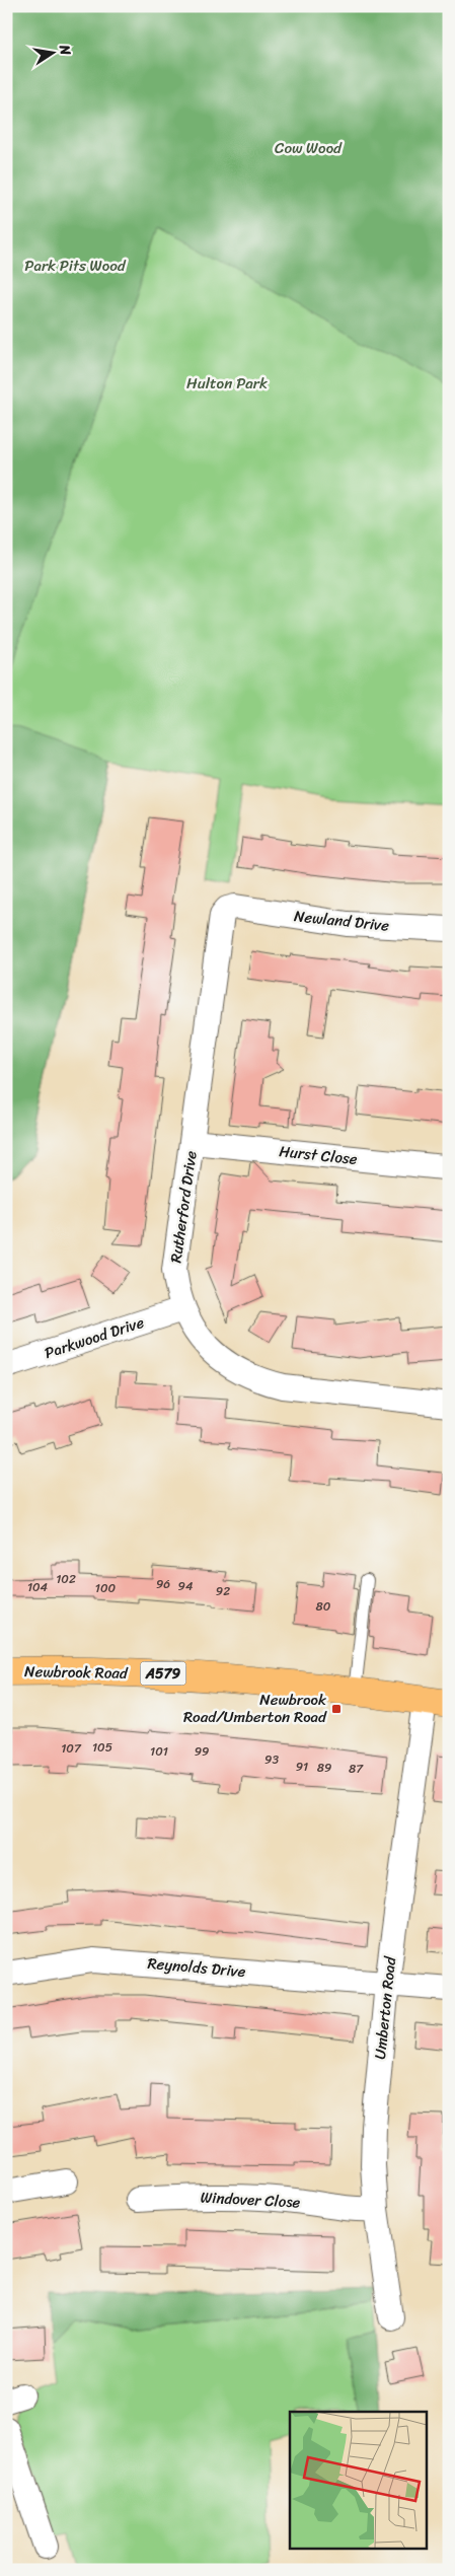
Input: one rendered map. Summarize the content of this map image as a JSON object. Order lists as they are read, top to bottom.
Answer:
{
  "streets": {
    "highway": ["Newbrook Road", "A579"],
    "street": [
      "Newland Drive",
      "Hurst Close",
      "Rutherford Drive",
      "Parkwood Drive",
      "Reynolds Drive",
      "Umberton Road",
      "Windover Close"
    ]
  },
  "crossings": [
    ["Newland Drive", "Rutherford Drive"],
    ["Hurst Close", "Rutherford Drive"],
    ["Rutherford Drive", "Parkwood Drive"],
    ["Newbrook Road", "Umberton Road"],
    ["Reynolds Drive", "Umberton Road"],
    ["Umberton Road", "Windover Close"]
  ],
  "parks": ["Cow Wood", "Park Pits Wood", "Hulton Park"],
  "places": {
    "transit": ["Newbrook Road/Umberton Road"]
  },
  "house_numbers": [
    "102",
    "96",
    "94",
    "104",
    "100",
    "92",
    "80",
    "105",
    "107",
    "101",
    "99",
    "93",
    "91",
    "89",
    "87"
  ],
  "north": "right"
}
